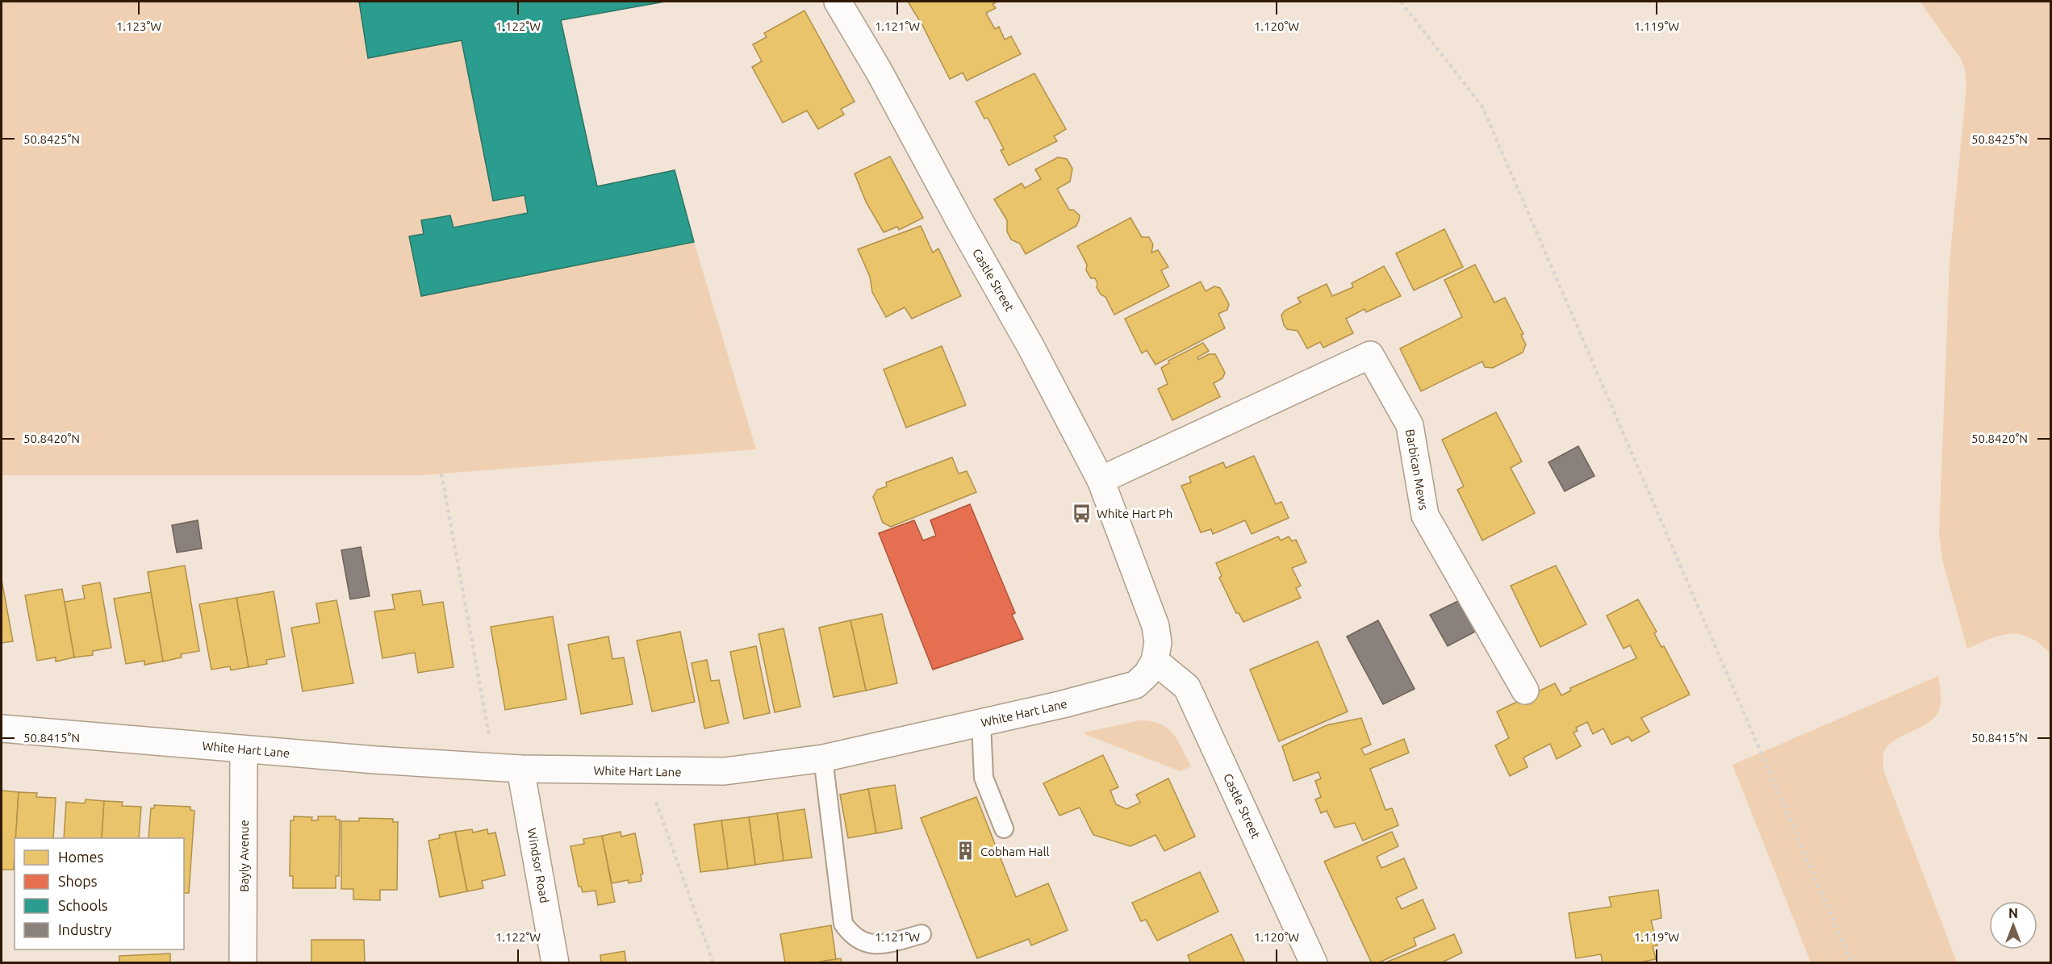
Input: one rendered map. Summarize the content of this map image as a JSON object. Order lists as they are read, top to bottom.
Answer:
{
  "streets": {
    "street": [
      "Castle Street",
      "Barbican Mews",
      "White Hart Lane",
      "Bayly Avenue",
      "Windsor Road"
    ]
  },
  "crossings": [
    ["Castle Street", "Barbican Mews"],
    ["Castle Street", "White Hart Lane"],
    ["White Hart Lane", "Bayly Avenue"],
    ["White Hart Lane", "Windsor Road"]
  ],
  "places": {
    "bus stop": ["White Hart Ph"],
    "building": ["Cobham Hall"]
  },
  "legend": [
    "Homes",
    "Shops",
    "Schools",
    "Industry"
  ],
  "north": "top",
  "coordinates": [
    "1.123°W",
    "1.122°W",
    "1.121°W",
    "1.120°W",
    "1.119°W",
    "50.8425°N",
    "50.8420°N",
    "50.8415°N"
  ]
}
